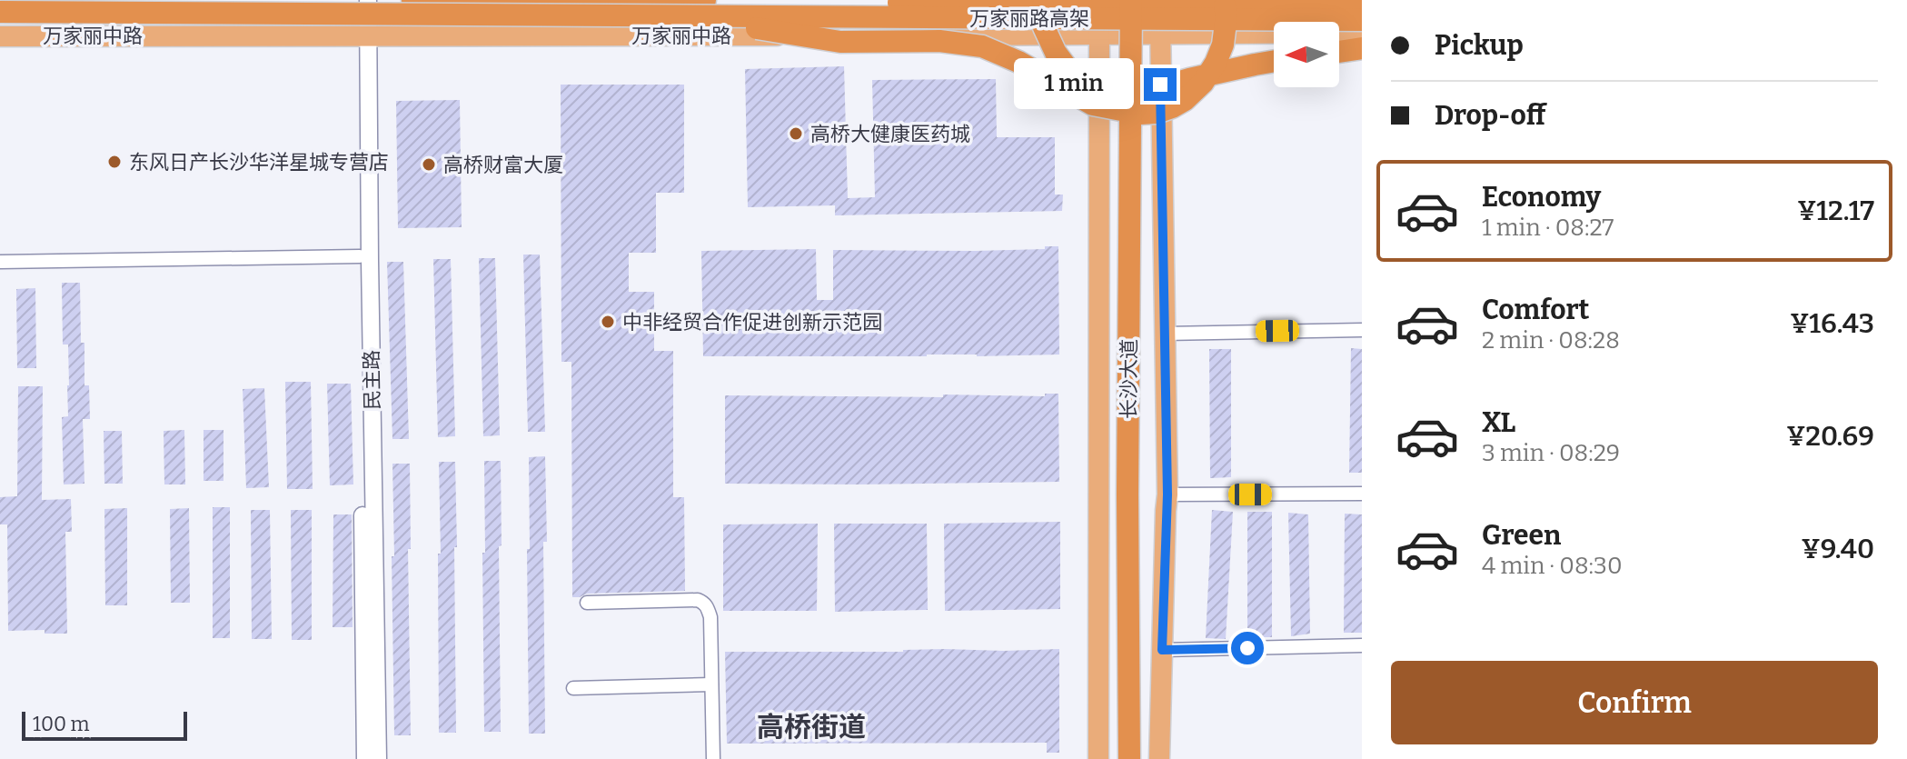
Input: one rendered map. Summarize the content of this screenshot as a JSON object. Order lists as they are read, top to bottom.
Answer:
{
  "streets": {
    "highway": ["万家丽路高架", "长沙大道"],
    "main road": ["万家丽中路"],
    "street": ["民主路"]
  },
  "crossings": [
    ["万家丽中路", "民主路"]
  ],
  "districts": ["高桥街道"],
  "places": [
    "高桥大健康医药城",
    "东风日产长沙华洋星城专营店",
    "高桥财富大厦",
    "中非经贸合作促进创新示范园"
  ],
  "scale_bar": "100 m",
  "north": "left",
  "page": {
    "banner": ["Pickup", "Drop-off"],
    "bubble": "1 min",
    "list": [
      {
        "name": "Economy",
        "note": "1 min · 08:27",
        "value": "¥12.17"
      },
      {
        "name": "Comfort",
        "note": "2 min · 08:28",
        "value": "¥16.43"
      },
      {
        "name": "XL",
        "note": "3 min · 08:29",
        "value": "¥20.69"
      },
      {
        "name": "Green",
        "note": "4 min · 08:30",
        "value": "¥9.40"
      }
    ],
    "buttons": "Confirm",
    "scale": "100 m"
  }
}
